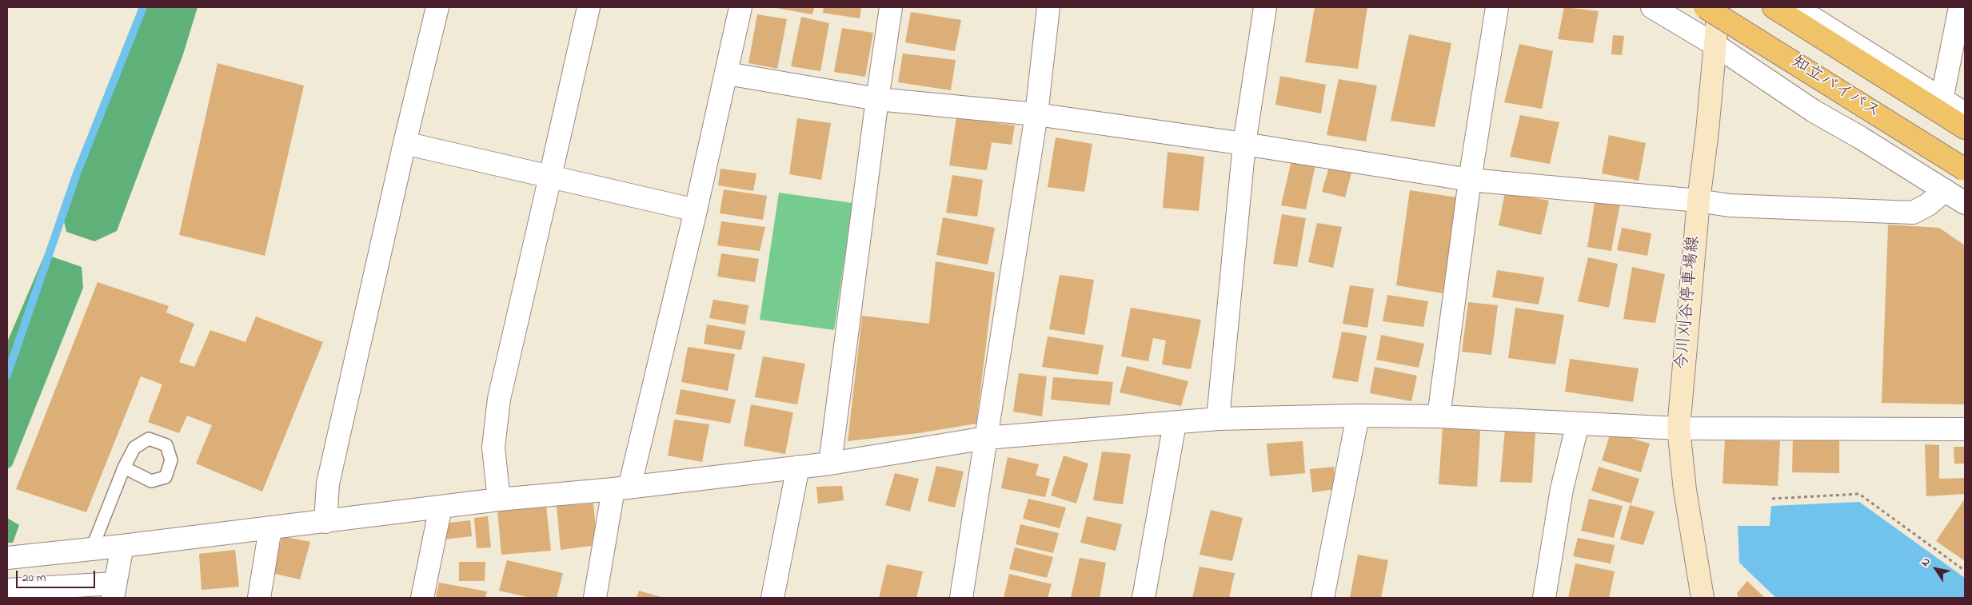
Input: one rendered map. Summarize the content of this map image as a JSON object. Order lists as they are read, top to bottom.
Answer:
{
  "streets": {
    "highway": ["知立バイパス"],
    "main road": ["今川刈谷停車場線"]
  },
  "scale_bar": "20 m",
  "north": "top left"
}
